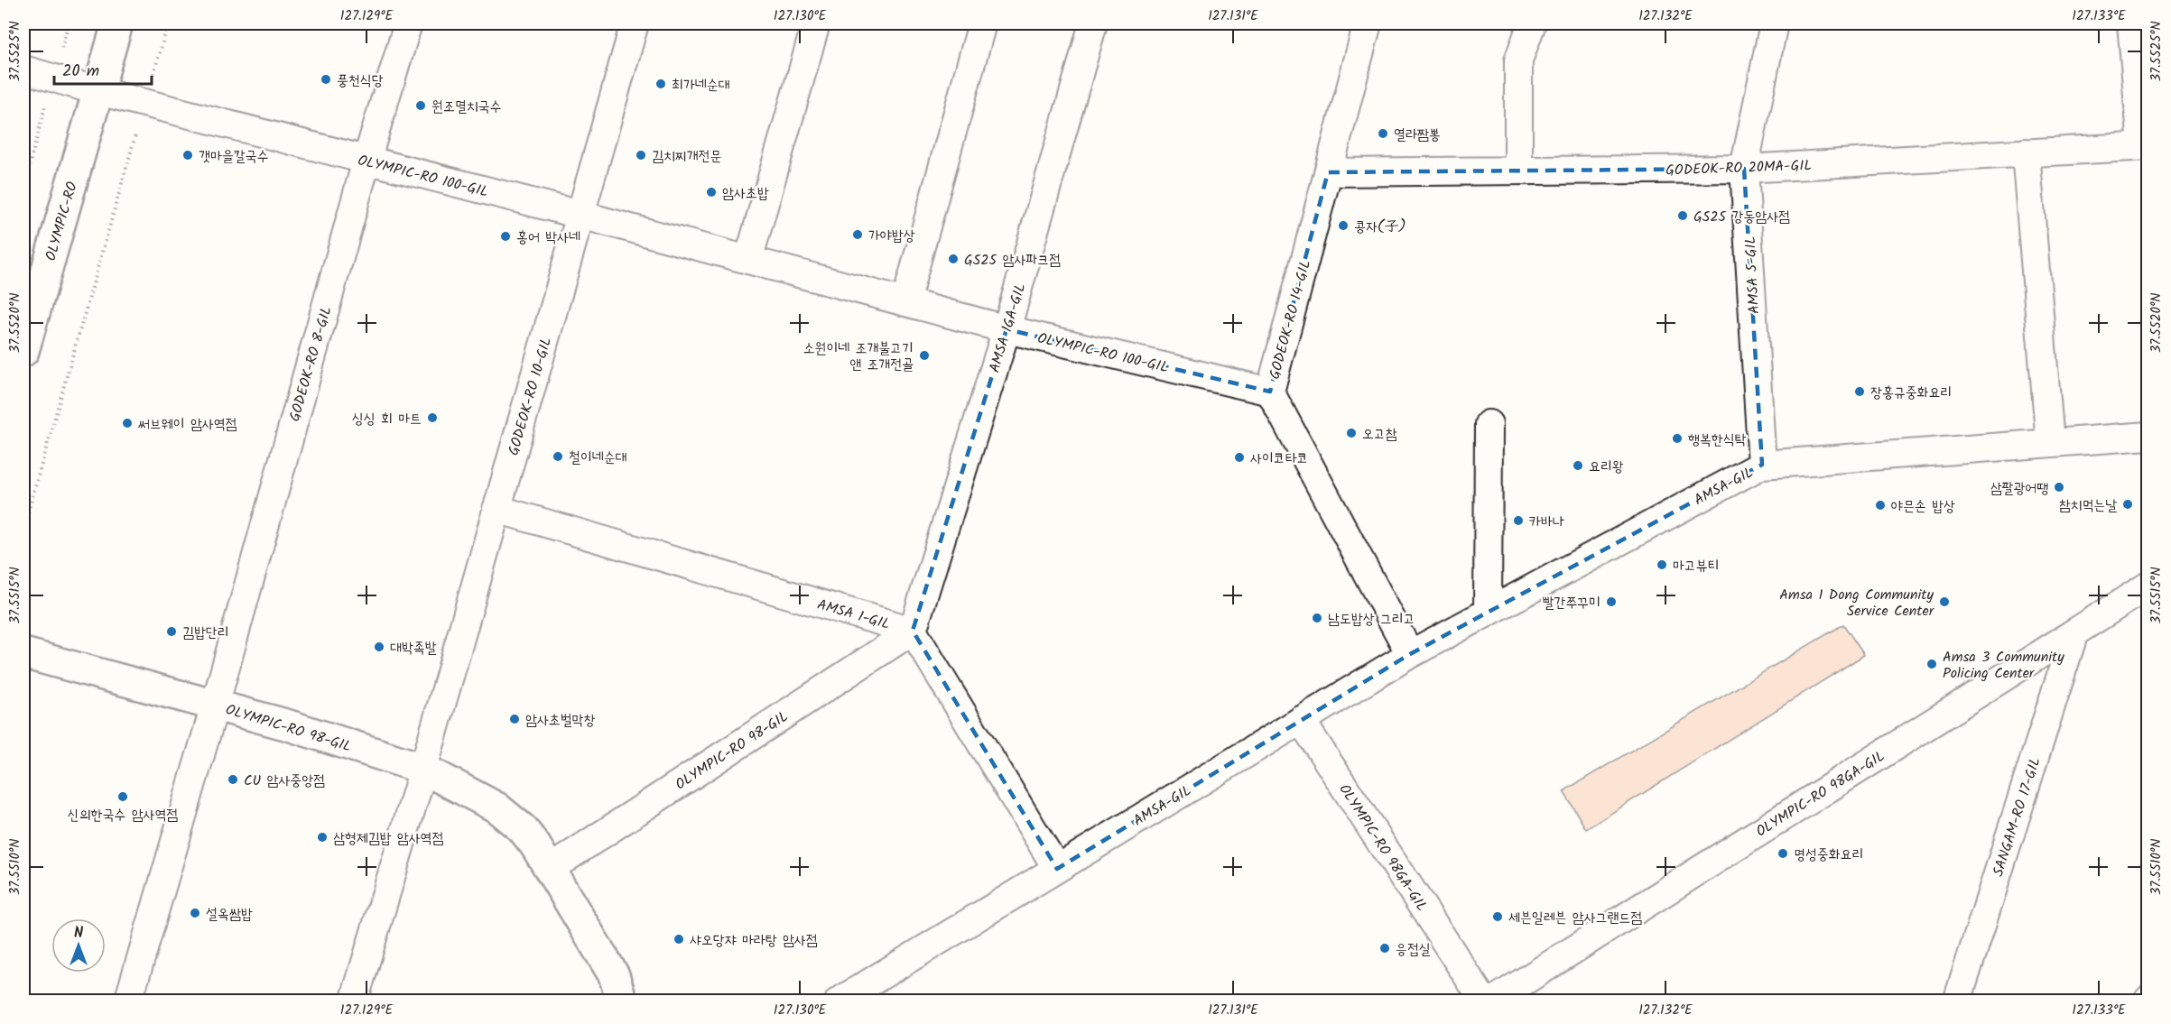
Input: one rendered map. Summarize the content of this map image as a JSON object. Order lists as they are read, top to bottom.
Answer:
{
  "streets": {
    "street": [
      "GODEOK-RO 20MA-GIL",
      "OLYMPIC-RO 100-GIL",
      "OLYMPIC-RO",
      "AMSA 5-GIL",
      "GODEOK-RO 14-GIL",
      "AMSA 1GA-GIL",
      "GODEOK-RO 8-GIL",
      "GODEOK-RO 10-GIL",
      "AMSA-GIL",
      "AMSA 1-GIL",
      "OLYMPIC-RO 98-GIL",
      "OLYMPIC-RO 98GA-GIL",
      "SANGAM-RO 17-GIL"
    ]
  },
  "crossings": [
    ["GODEOK-RO 20MA-GIL", "AMSA 5-GIL"],
    ["GODEOK-RO 20MA-GIL", "GODEOK-RO 14-GIL"],
    ["OLYMPIC-RO 100-GIL", "OLYMPIC-RO"],
    ["OLYMPIC-RO 100-GIL", "GODEOK-RO 14-GIL"],
    ["OLYMPIC-RO 100-GIL", "AMSA 1GA-GIL"],
    ["OLYMPIC-RO 100-GIL", "GODEOK-RO 8-GIL"],
    ["OLYMPIC-RO 100-GIL", "GODEOK-RO 10-GIL"],
    ["AMSA 5-GIL", "AMSA-GIL"],
    ["GODEOK-RO 14-GIL", "AMSA-GIL"],
    ["AMSA 1GA-GIL", "AMSA 1-GIL"],
    ["AMSA 1GA-GIL", "OLYMPIC-RO 98-GIL"],
    ["GODEOK-RO 8-GIL", "OLYMPIC-RO 98-GIL"],
    ["GODEOK-RO 10-GIL", "AMSA 1-GIL"],
    ["GODEOK-RO 10-GIL", "OLYMPIC-RO 98-GIL"],
    ["AMSA-GIL", "OLYMPIC-RO 98GA-GIL"],
    ["AMSA 1-GIL", "OLYMPIC-RO 98-GIL"],
    ["OLYMPIC-RO 98GA-GIL", "SANGAM-RO 17-GIL"]
  ],
  "places": [
    "풍천식당",
    "최가네순대",
    "원조멸치국수",
    "열라짬뽕",
    "갯마을칼국수",
    "김치찌개전문",
    "암사초밥",
    "GS25 강동암사점",
    "콩자(子)",
    "가야밥상",
    "홍어 박사네",
    "GS25 암사파크점",
    "소원이네 조개불고기 앤 조개전골",
    "장홍규중화요리",
    "싱싱 회 마트",
    "써브웨이 암사역점",
    "오고참",
    "행복한식탁",
    "철이네순대",
    "사이코타코",
    "요리왕",
    "삼팔광어땡",
    "참치먹는날",
    "야믄손 밥상",
    "카바나",
    "마고뷰티",
    "빨간쭈꾸미",
    "Amsa 1 Dong Community Service Center",
    "남도밥상 그리고",
    "김밥단리",
    "대박족발",
    "Amsa 3 Community Policing Center",
    "암사초벌막창",
    "CU 암사중앙점",
    "신의한국수 암사역점",
    "삼형제김밥 암사역점",
    "명성중화요리",
    "설옥쌈밥",
    "세븐일레븐 암사그랜드점",
    "샤오당쟈 마라탕 암사점",
    "응접실"
  ],
  "scale_bar": "20 m",
  "north": "top",
  "coordinates": [
    "127.129°E",
    "127.130°E",
    "127.131°E",
    "127.132°E",
    "127.133°E",
    "37.5525°N",
    "37.5520°N",
    "37.5515°N",
    "37.5510°N"
  ]
}
